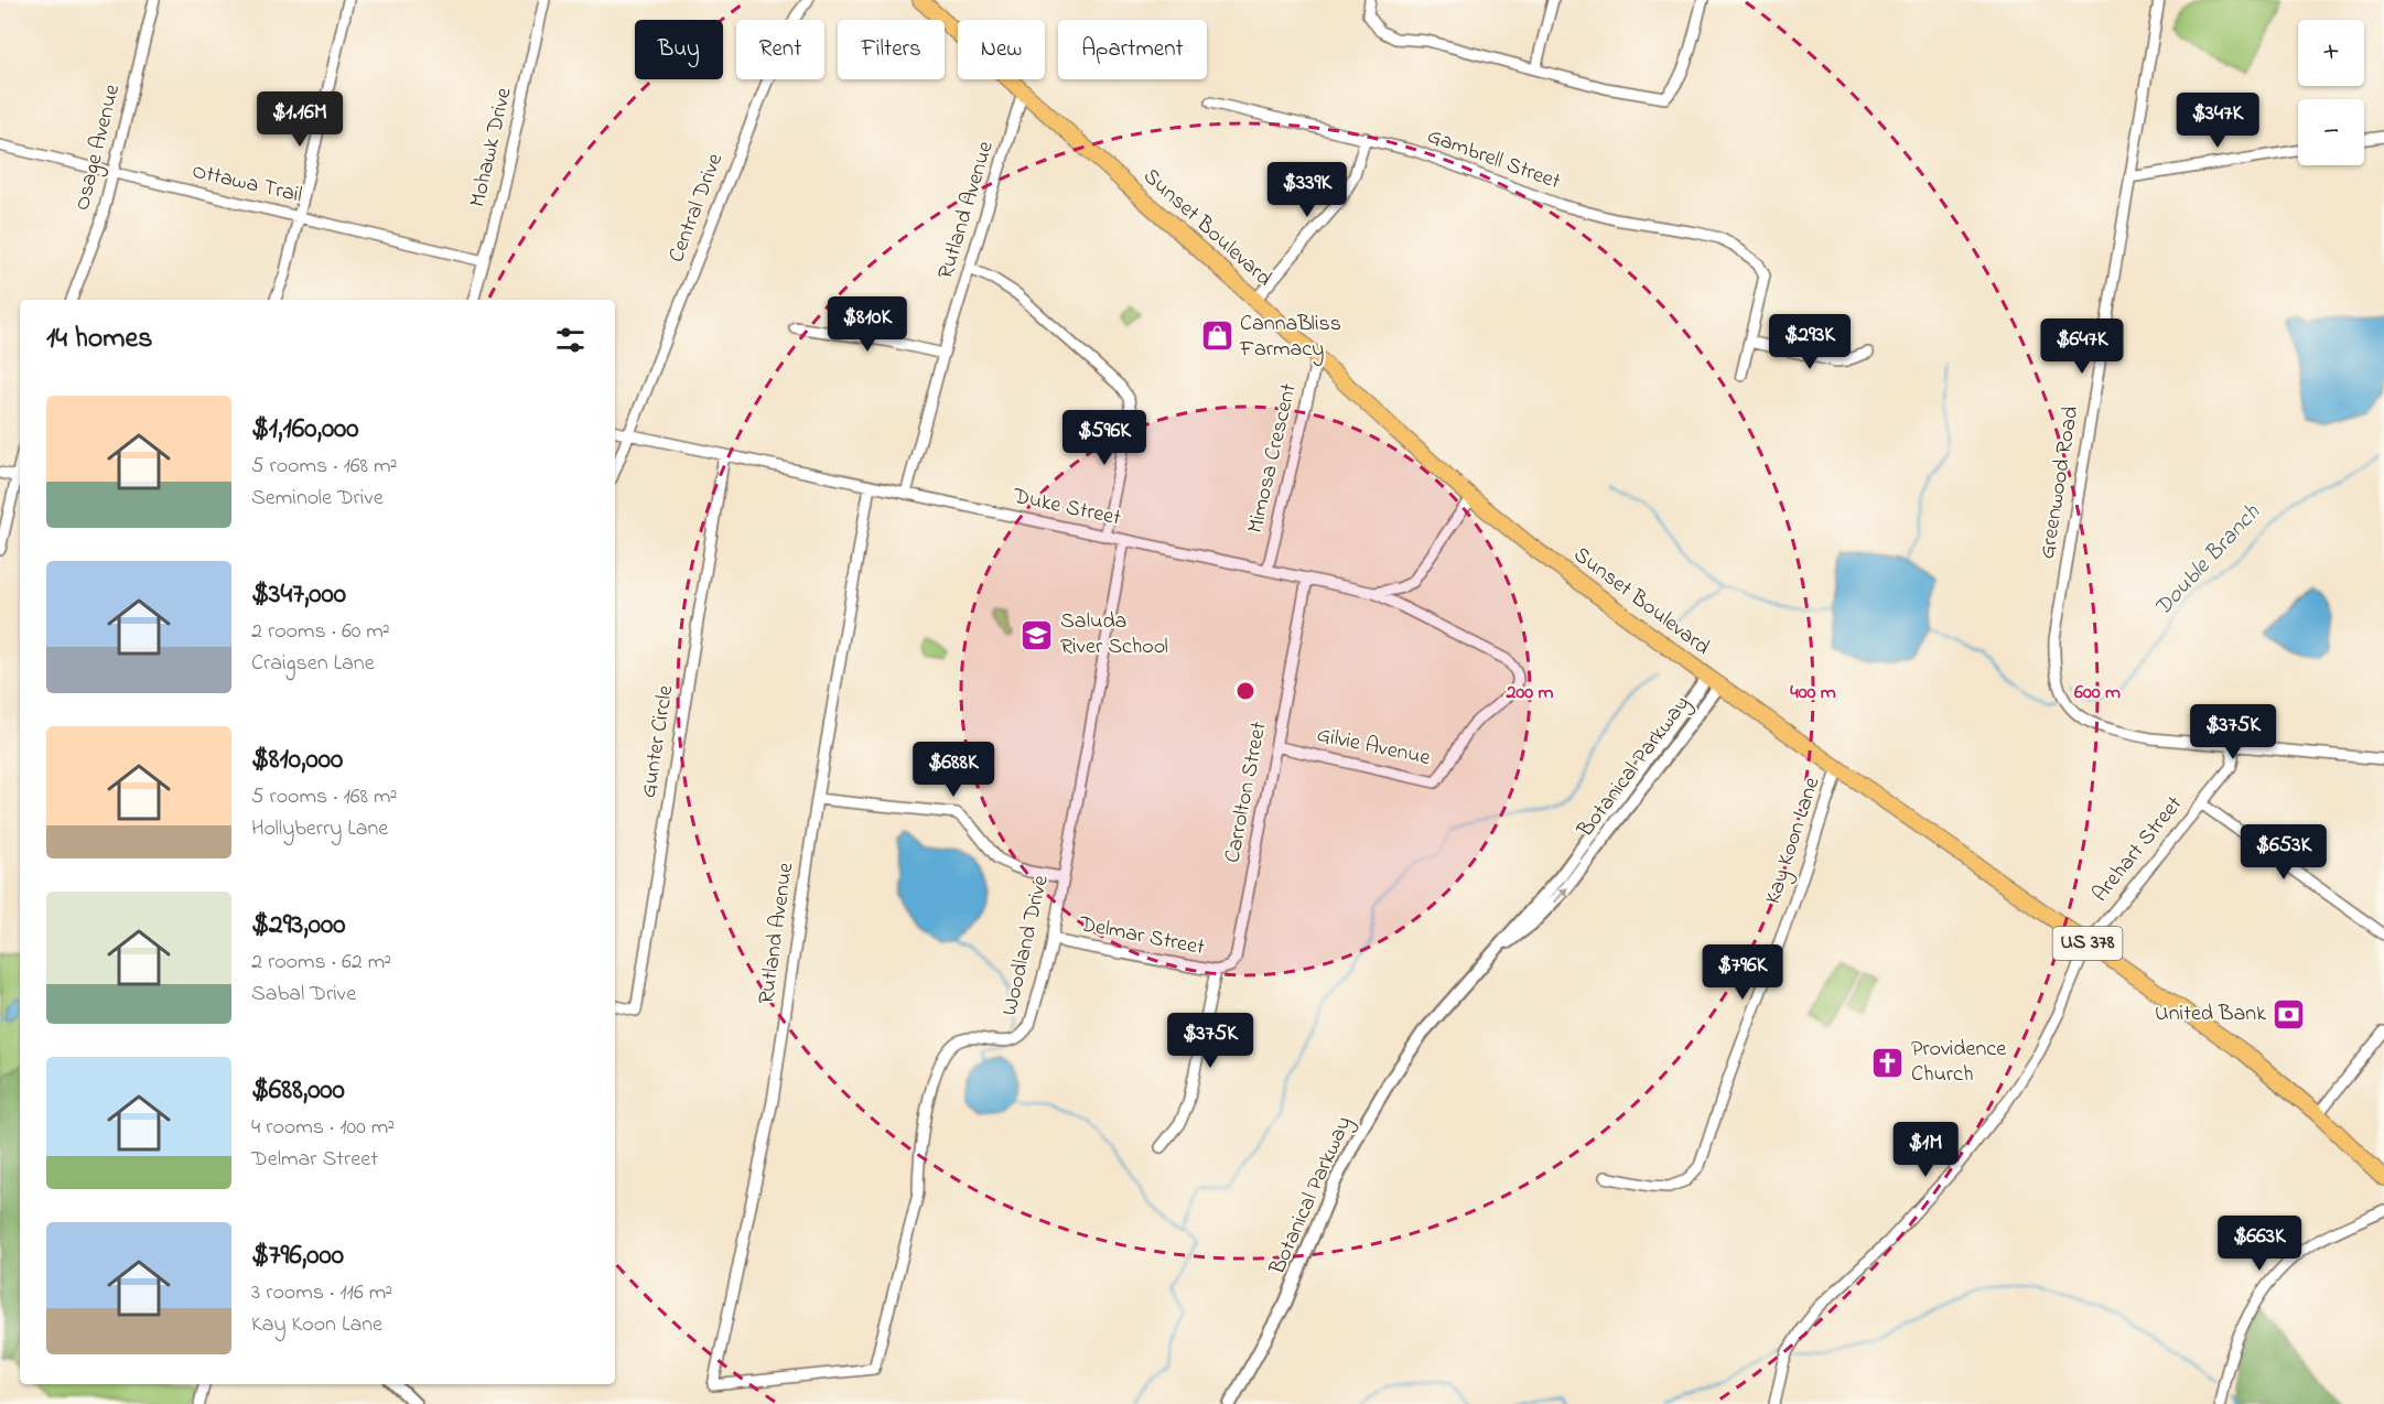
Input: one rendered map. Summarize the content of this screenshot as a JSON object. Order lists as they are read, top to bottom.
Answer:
{
  "streets": {
    "main road": ["Sunset Boulevard", "US 378"],
    "street": [
      "Osage Avenue",
      "Mohawk Drive",
      "Gambrell Street",
      "Ottawa Trail",
      "Central Drive",
      "Rutland Avenue",
      "Mimosa Crescent",
      "Greenwood Road",
      "Duke Street",
      "Gunter Circle",
      "Gilvie Avenue",
      "Botanical Parkway",
      "Carrolton Street",
      "Kay Koon Lane",
      "Arehart Street",
      "Delmar Street",
      "Woodland Drive"
    ]
  },
  "crossings": [
    ["Osage Avenue", "Ottawa Trail"],
    ["Mohawk Drive", "Ottawa Trail"],
    ["Central Drive", "Duke Street"],
    ["Rutland Avenue", "Sunset Boulevard"],
    ["Rutland Avenue", "Duke Street"],
    ["Rutland Avenue", "Woodland Drive"],
    ["Sunset Boulevard", "Mimosa Crescent"],
    ["Sunset Boulevard", "Duke Street"],
    ["Sunset Boulevard", "Botanical Parkway"],
    ["Sunset Boulevard", "Kay Koon Lane"],
    ["Sunset Boulevard", "Arehart Street"],
    ["Mimosa Crescent", "Duke Street"],
    ["Greenwood Road", "Arehart Street"],
    ["Duke Street", "Gunter Circle"],
    ["Duke Street", "Gilvie Avenue"],
    ["Duke Street", "Carrolton Street"],
    ["Duke Street", "Woodland Drive"],
    ["Gilvie Avenue", "Carrolton Street"],
    ["Carrolton Street", "Delmar Street"],
    ["Delmar Street", "Woodland Drive"]
  ],
  "water": ["Double Branch"],
  "places": {
    "shop": ["CannaBliss Farmacy"],
    "school or university": ["Saluda River School"],
    "bank": ["United Bank"],
    "church": ["Providence Church"]
  },
  "page": {
    "map_buttons": ["+", "−"],
    "chip": [
      "Buy",
      "Rent",
      "Filters",
      "New",
      "Apartment"
    ],
    "price": [
      "$1.16M",
      "$347K",
      "$339K",
      "$810K",
      "$293K",
      "$647K",
      "$596K",
      "$375K",
      "$688K",
      "$653K",
      "$796K",
      "$375K",
      "$1M",
      "$663K"
    ],
    "heading": "14 homes",
    "list": [
      {
        "name": "$1,160,000",
        "note": "5 rooms · 168 m² · Seminole Drive"
      },
      {
        "name": "$347,000",
        "note": "2 rooms · 60 m² · Craigsen Lane"
      },
      {
        "name": "$810,000",
        "note": "5 rooms · 168 m² · Hollyberry Lane"
      },
      {
        "name": "$293,000",
        "note": "2 rooms · 62 m² · Sabal Drive"
      },
      {
        "name": "$688,000",
        "note": "4 rooms · 100 m² · Delmar Street"
      },
      {
        "name": "$796,000",
        "note": "3 rooms · 116 m² · Kay Koon Lane"
      }
    ]
  },
  "rings": ["200 m", "400 m", "600 m"]
}
